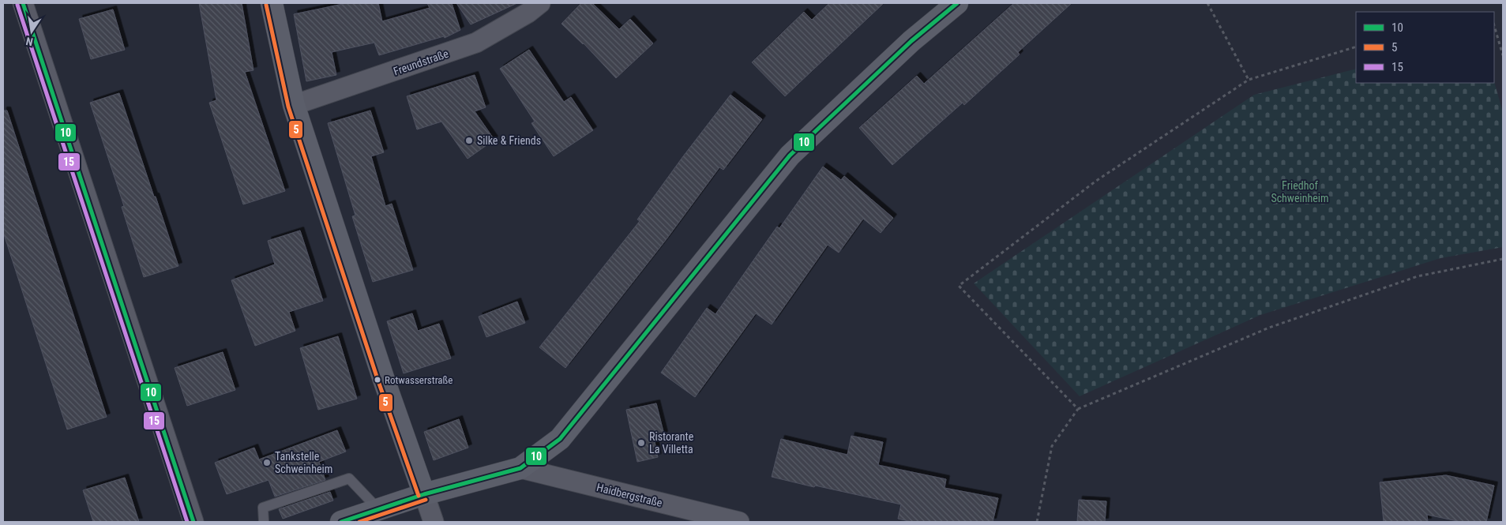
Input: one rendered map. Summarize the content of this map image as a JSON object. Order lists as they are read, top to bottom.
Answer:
{
  "streets": {
    "street": ["Freundstraße", "Haidbergstraße"]
  },
  "parks": ["Friedhof Schweinheim"],
  "places": [
    "Silke & Friends",
    "Rotwasserstraße",
    "Ristorante La Villetta",
    "Tankstelle Schweinheim"
  ],
  "lines": ["transit line 10", "transit line 5", "transit line 15"],
  "legend": ["10", "5", "15"],
  "north": "bottom"
}
